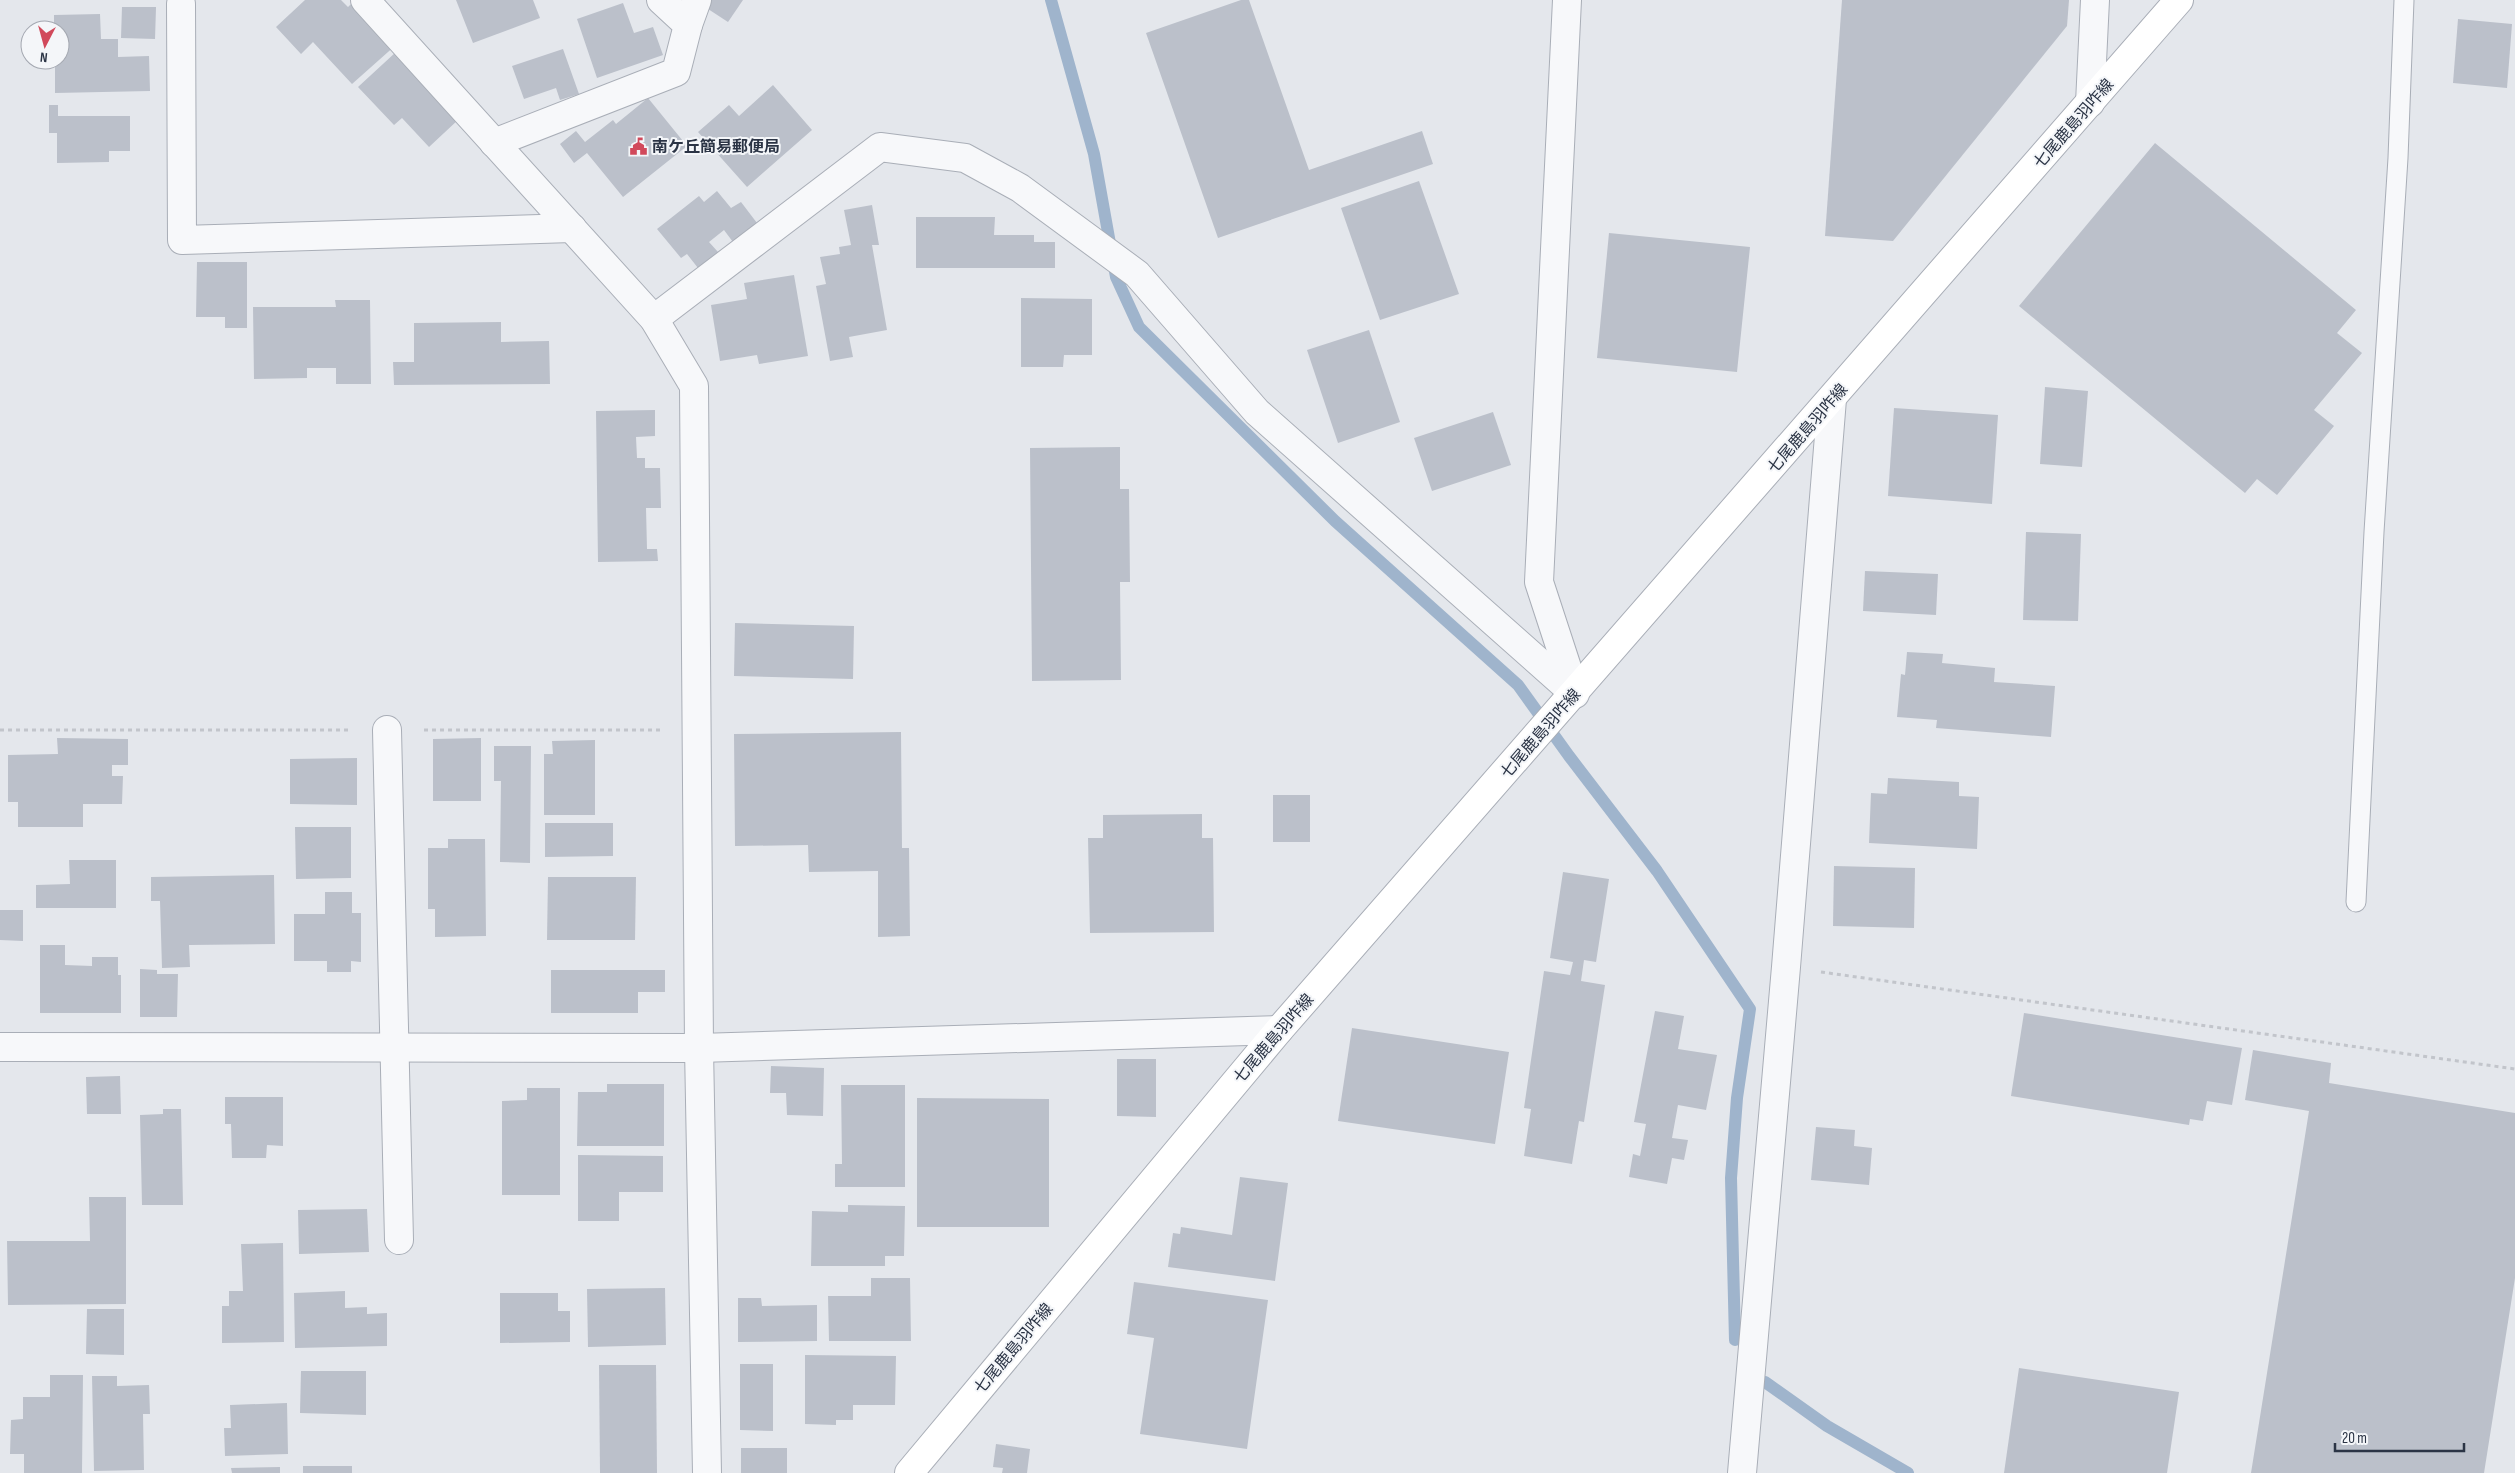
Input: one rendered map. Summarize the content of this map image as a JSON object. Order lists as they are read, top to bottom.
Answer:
{
  "streets": {
    "main road": ["七尾鹿島羽咋線"]
  },
  "places": {
    "public building": ["南ケ丘簡易郵便局"]
  },
  "scale_bar": "20 m",
  "north": "bottom"
}
